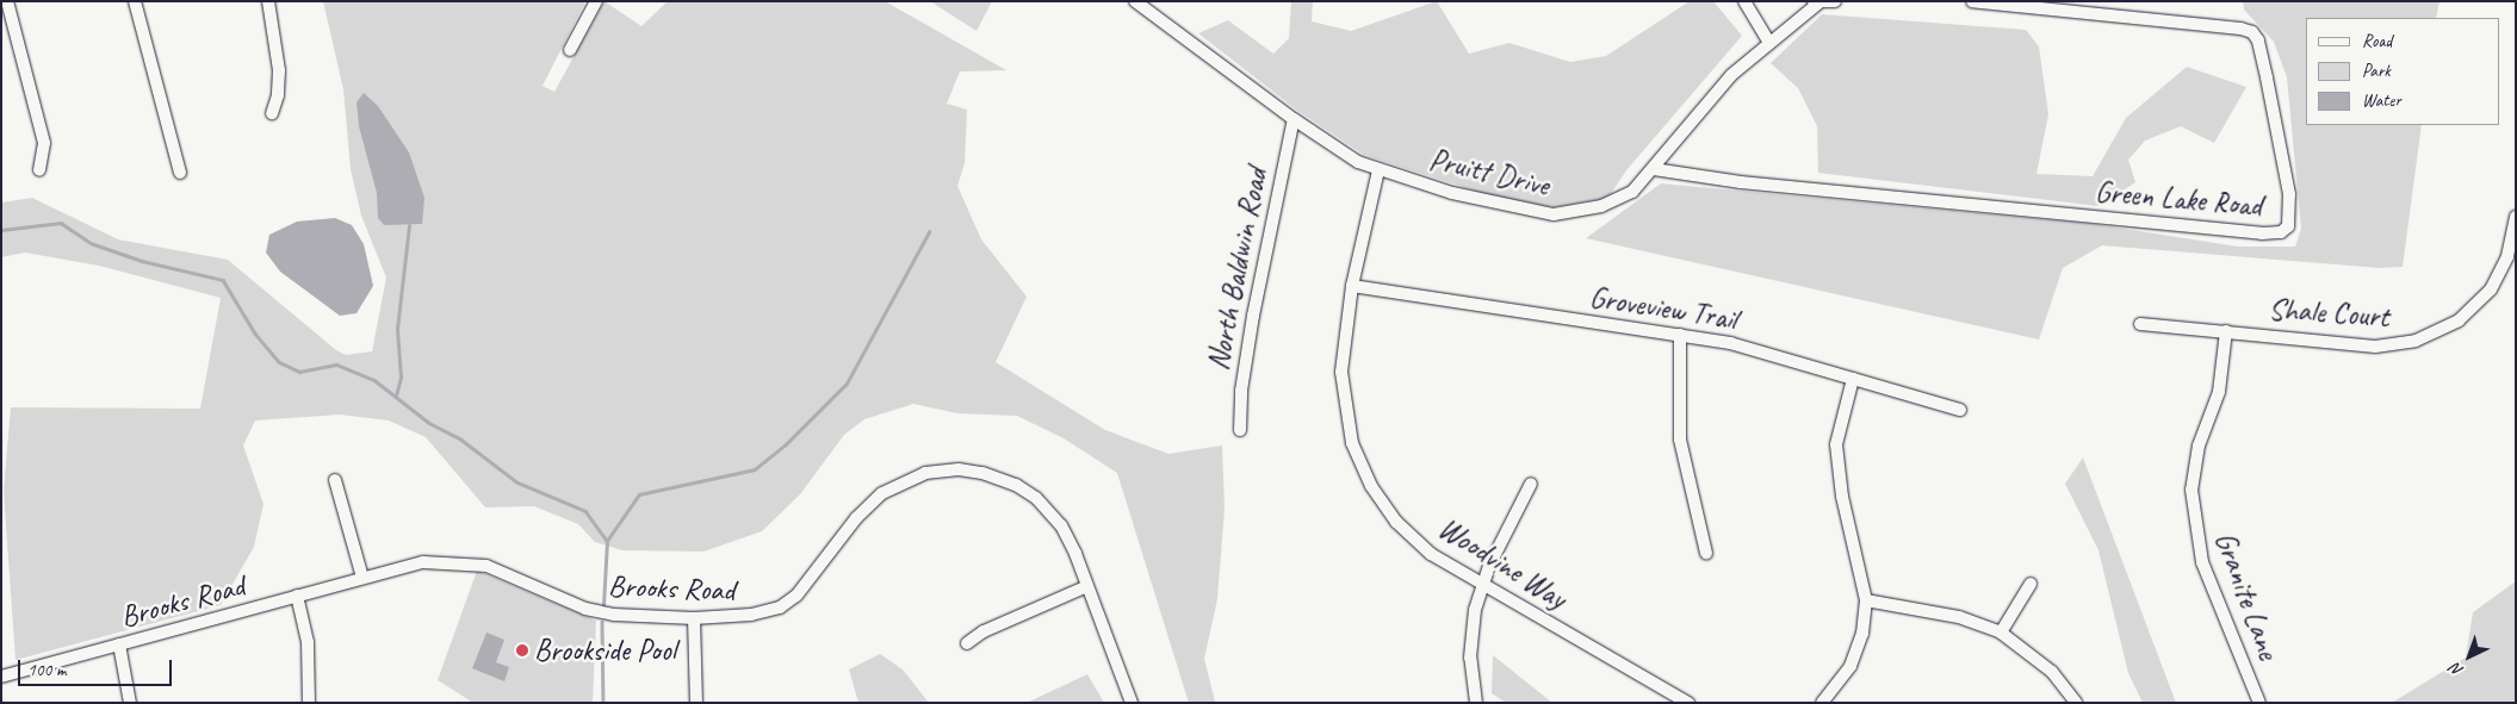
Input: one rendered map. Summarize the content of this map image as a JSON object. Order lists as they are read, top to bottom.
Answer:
{
  "streets": {
    "street": [
      "Pruitt Drive",
      "Green Lake Road",
      "North Baldwin Road",
      "Groveview Trail",
      "Shale Court",
      "Woodvine Way",
      "Brooks Road",
      "Granite Lane"
    ]
  },
  "crossings": [
    ["Pruitt Drive", "Green Lake Road"],
    ["Pruitt Drive", "North Baldwin Road"],
    ["Pruitt Drive", "Woodvine Way"],
    ["Groveview Trail", "Woodvine Way"],
    ["Shale Court", "Granite Lane"]
  ],
  "places": ["Brookside Pool"],
  "legend": ["Road", "Park", "Water"],
  "scale_bar": "100 m",
  "north": "bottom left"
}
